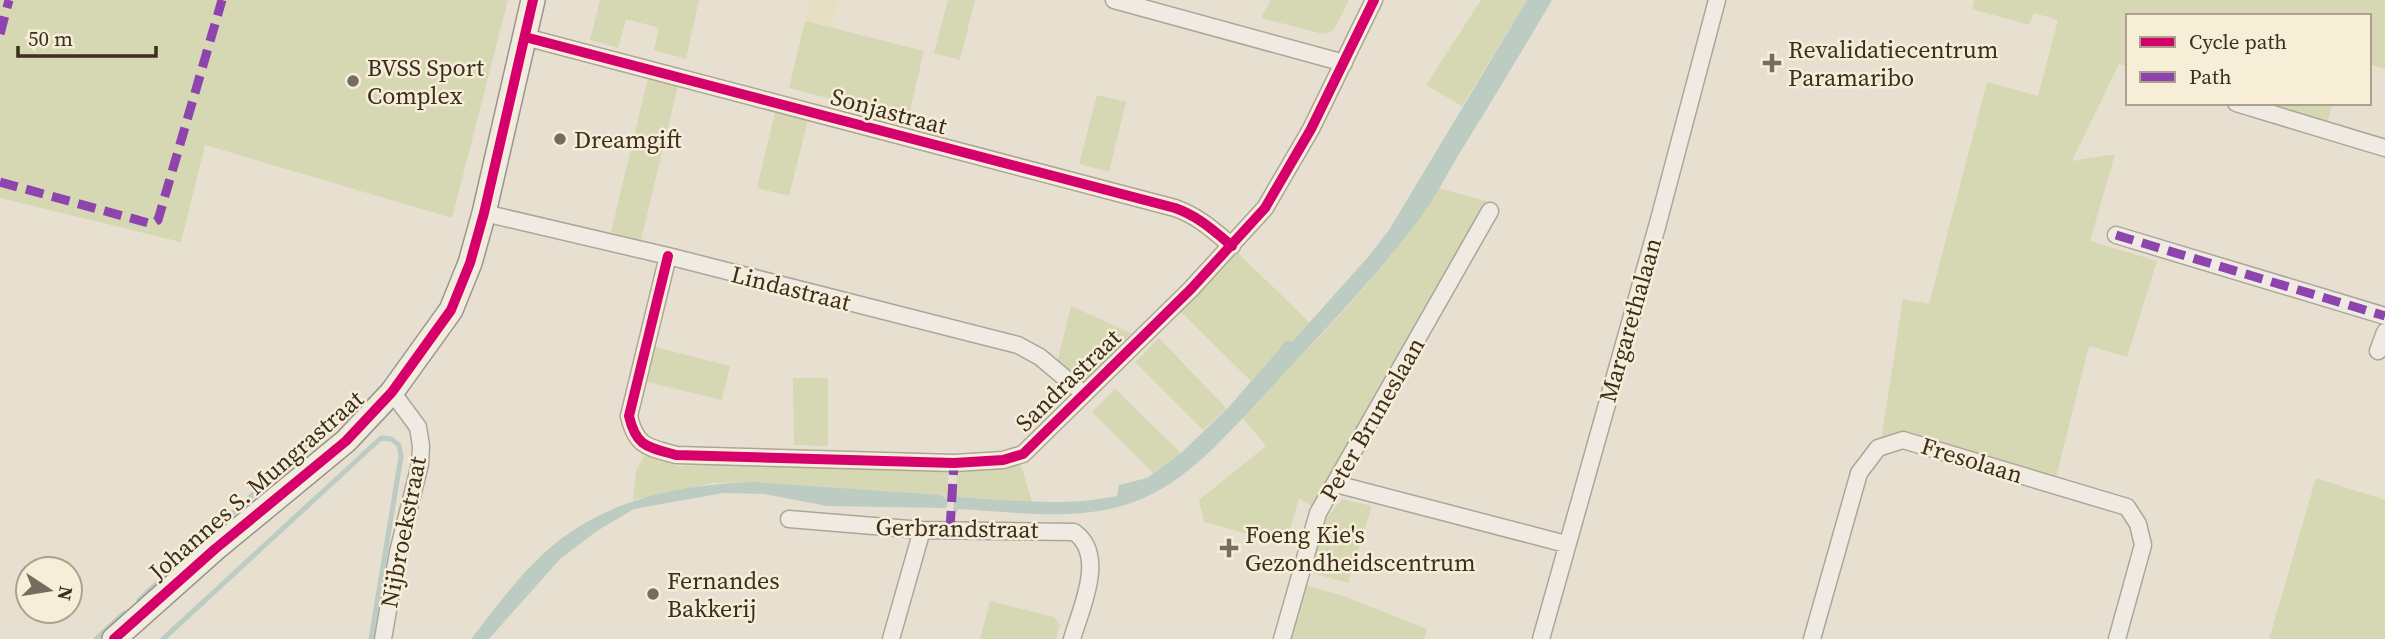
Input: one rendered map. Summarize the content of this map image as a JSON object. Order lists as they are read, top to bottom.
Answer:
{
  "streets": {
    "street": [
      "Sonjastraat",
      "Lindastraat",
      "Margarethalaan",
      "Sandrastraat",
      "Peter Bruneslaan",
      "Fresolaan",
      "Johannes S. Mungrastraat",
      "Gerbrandstraat",
      "Nijbroekstraat"
    ]
  },
  "crossings": [
    ["Sonjastraat", "Sandrastraat"],
    ["Sonjastraat", "Johannes S. Mungrastraat"],
    ["Lindastraat", "Sandrastraat"],
    ["Lindastraat", "Johannes S. Mungrastraat"],
    ["Johannes S. Mungrastraat", "Nijbroekstraat"]
  ],
  "places": {
    "health": ["Revalidatiecentrum Paramaribo", "Foeng Kie's Gezondheidscentrum"],
    "other": ["BVSS Sport Complex", "Dreamgift", "Fernandes Bakkerij"]
  },
  "legend": ["Cycle path", "Path"],
  "scale_bar": "50 m",
  "north": "right"
}
